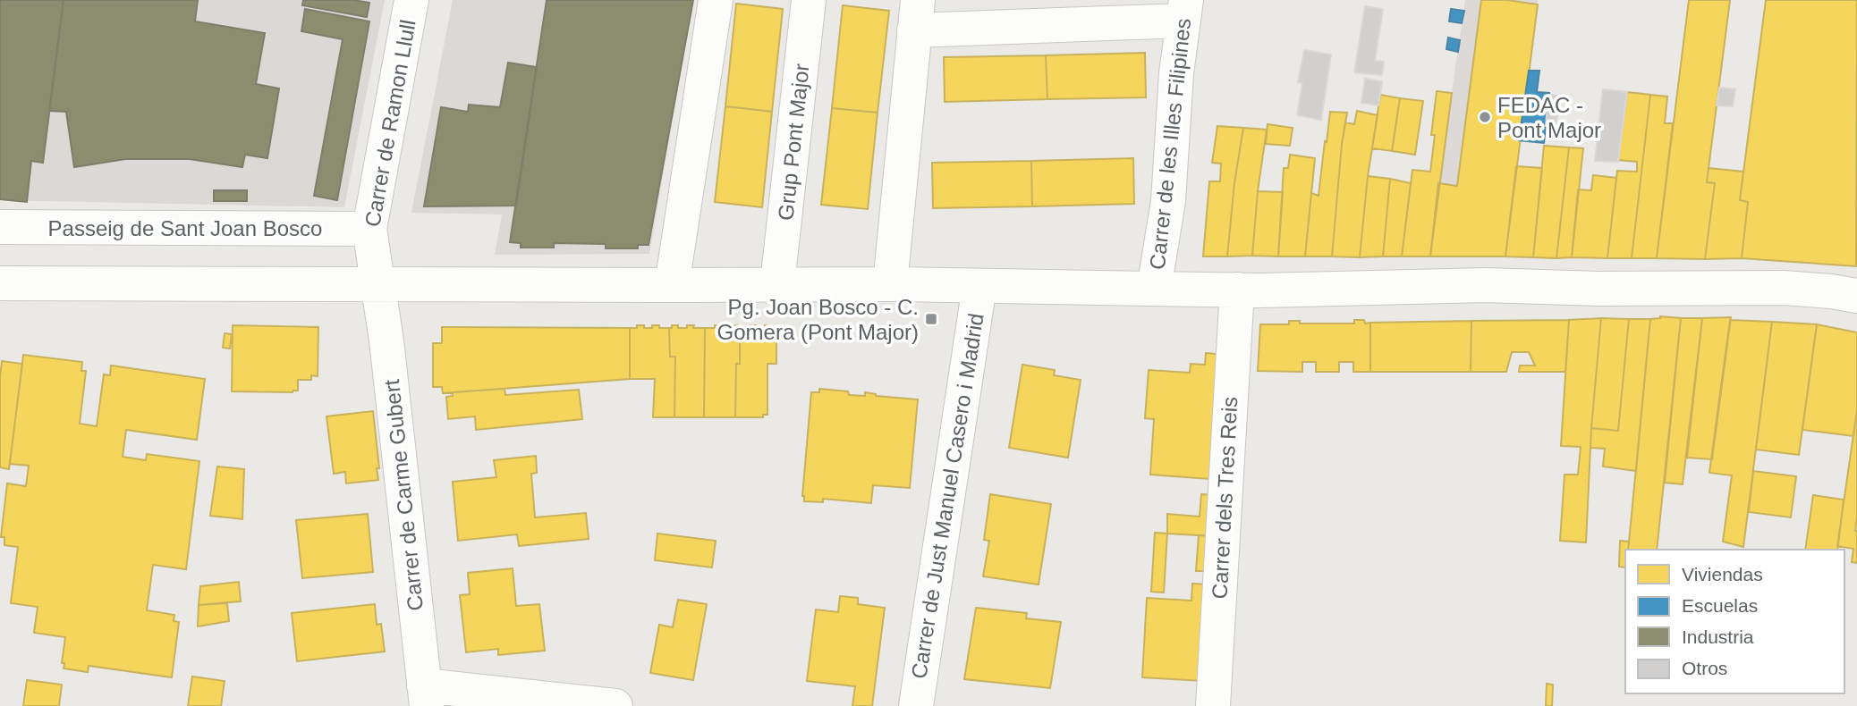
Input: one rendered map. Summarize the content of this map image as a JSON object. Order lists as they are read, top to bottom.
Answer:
{
  "streets": {
    "street": [
      "Carrer de Ramon Llull",
      "Grup Pont Major",
      "Carrer de les Illes Filipines",
      "Passeig de Sant Joan Bosco",
      "Carrer de Carme Gubert",
      "Carrer de Just Manuel Casero i Madrid",
      "Carrer dels Tres Reis"
    ]
  },
  "crossings": [
    ["Carrer de Ramon Llull", "Passeig de Sant Joan Bosco"],
    ["Carrer de Ramon Llull", "Carrer de Carme Gubert"]
  ],
  "places": {
    "other": ["FEDAC - Pont Major"],
    "transit": ["Pg. Joan Bosco - C. Gomera (Pont Major)"]
  },
  "legend": [
    "Viviendas",
    "Escuelas",
    "Industria",
    "Otros"
  ]
}
